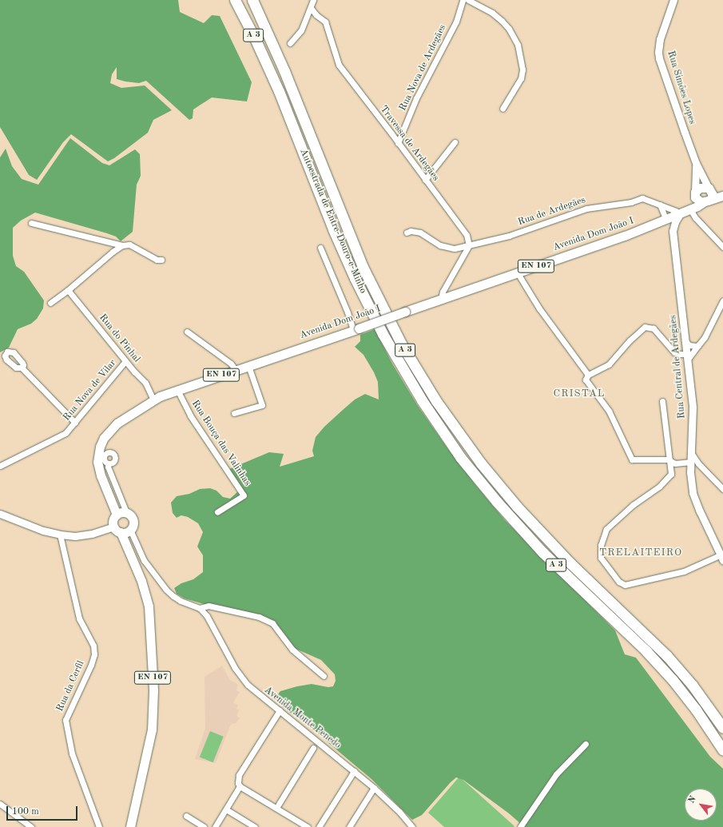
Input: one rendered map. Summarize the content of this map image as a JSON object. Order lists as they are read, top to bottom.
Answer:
{
  "streets": {
    "highway": ["A 3", "Autoestrada de Entre-Douro-e-Minho"],
    "main road": ["Avenida Dom João I", "EN 107"],
    "street": [
      "Rua Nova de Ardegães",
      "Rua Simões Lopes",
      "Travessa de Ardegães",
      "Rua de Ardegães",
      "Rua do Pinhal",
      "Rua Central de Ardegães",
      "Rua Nova de Vilar",
      "Rua Bouça das Valinhas",
      "Rua da Cerfil",
      "Avenida Monte Penedo"
    ]
  },
  "crossings": [
    ["Rua Nova de Ardegães", "Travessa de Ardegães"],
    ["Rua Simões Lopes", "Avenida Dom João I"],
    ["Rua Simões Lopes", "EN 107"],
    ["Travessa de Ardegães", "Rua de Ardegães"],
    ["Rua de Ardegães", "Avenida Dom João I"],
    ["Rua de Ardegães", "Rua Central de Ardegães"],
    ["Avenida Dom João I", "EN 107"],
    ["Avenida Dom João I", "Rua do Pinhal"],
    ["Avenida Dom João I", "Rua Central de Ardegães"],
    ["Avenida Dom João I", "Rua Bouça das Valinhas"],
    ["Rua do Pinhal", "Rua Nova de Vilar"]
  ],
  "districts": ["CRISTAL", "TRELAITEIRO"],
  "scale_bar": "100 m",
  "north": "top left"
}
